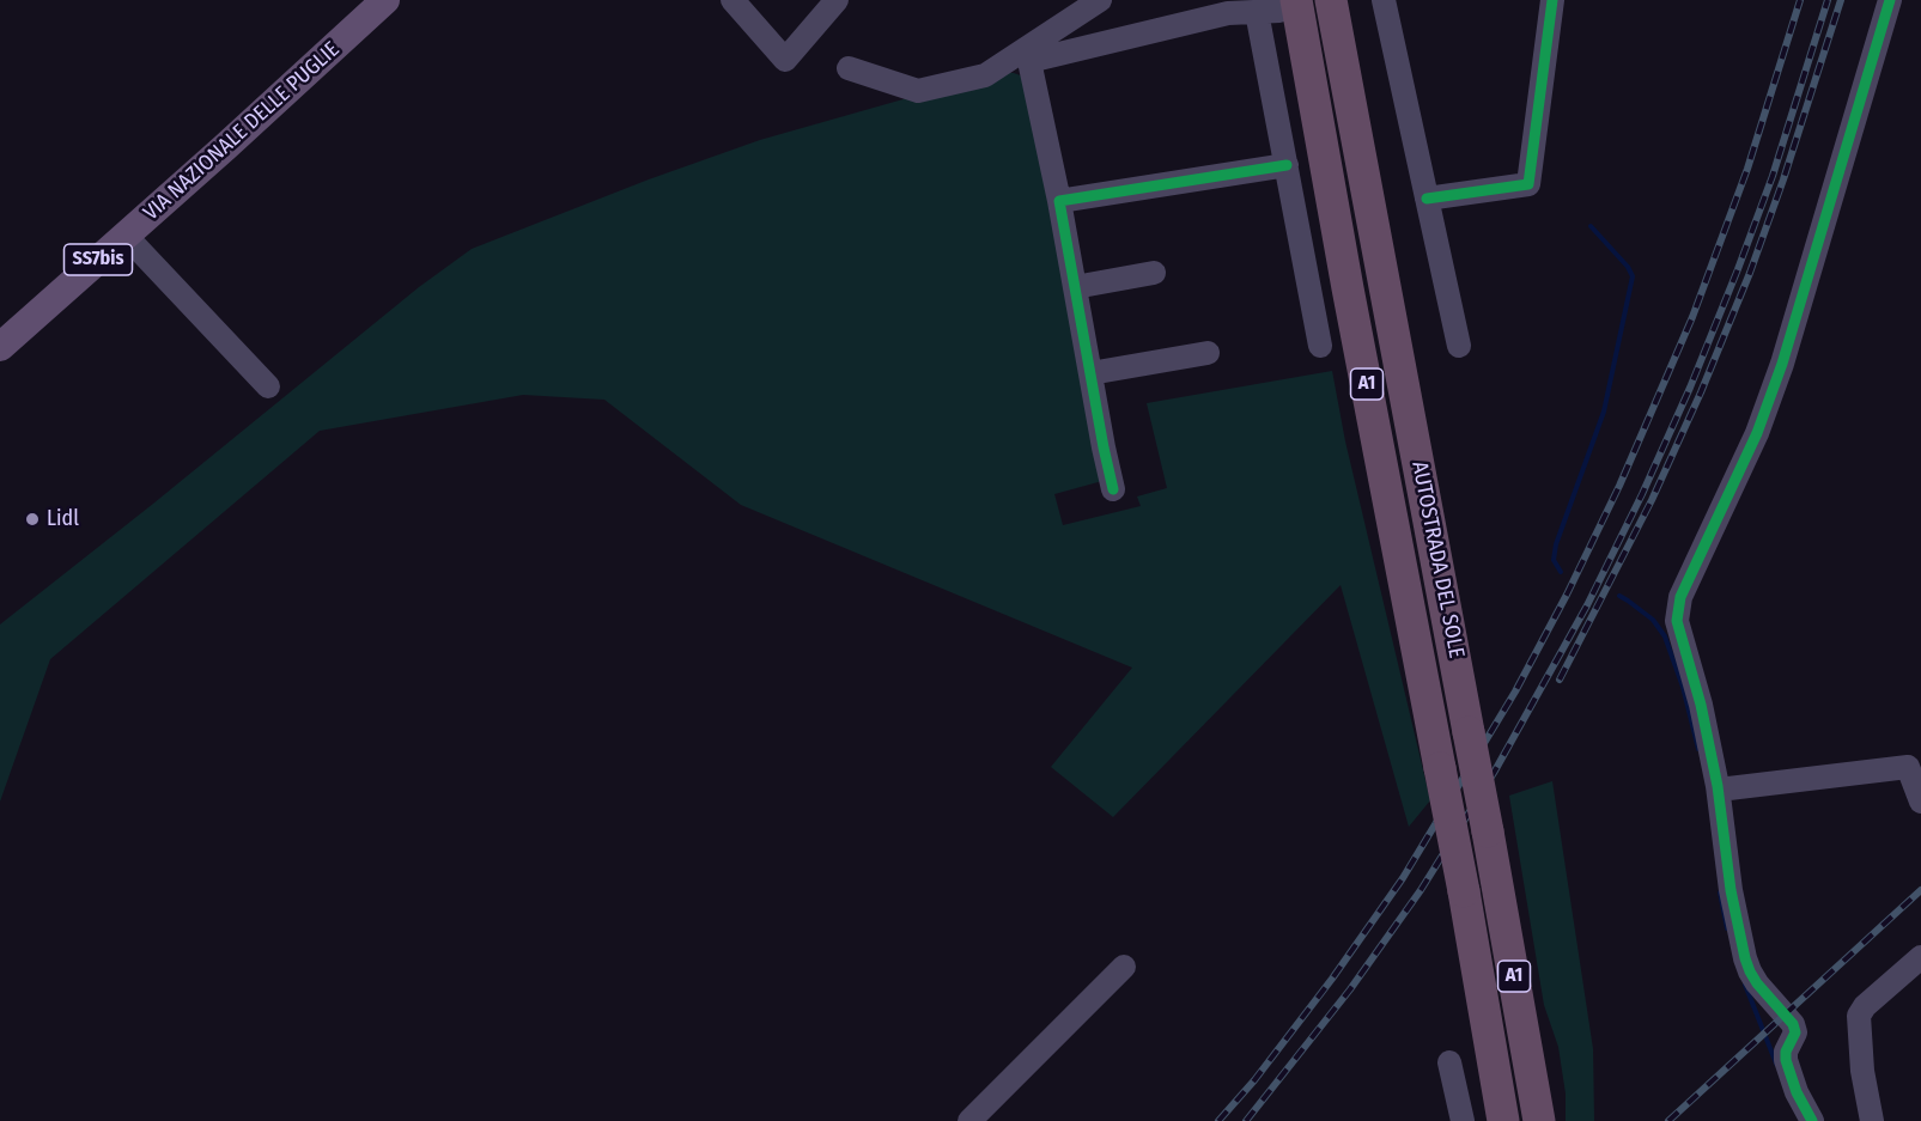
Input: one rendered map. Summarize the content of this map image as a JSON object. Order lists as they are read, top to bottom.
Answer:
{
  "streets": {
    "highway": ["A1", "AUTOSTRADA DEL SOLE"],
    "main road": ["VIA NAZIONALE DELLE PUGLIE", "SS7bis"]
  },
  "places": ["Lidl"]
}
